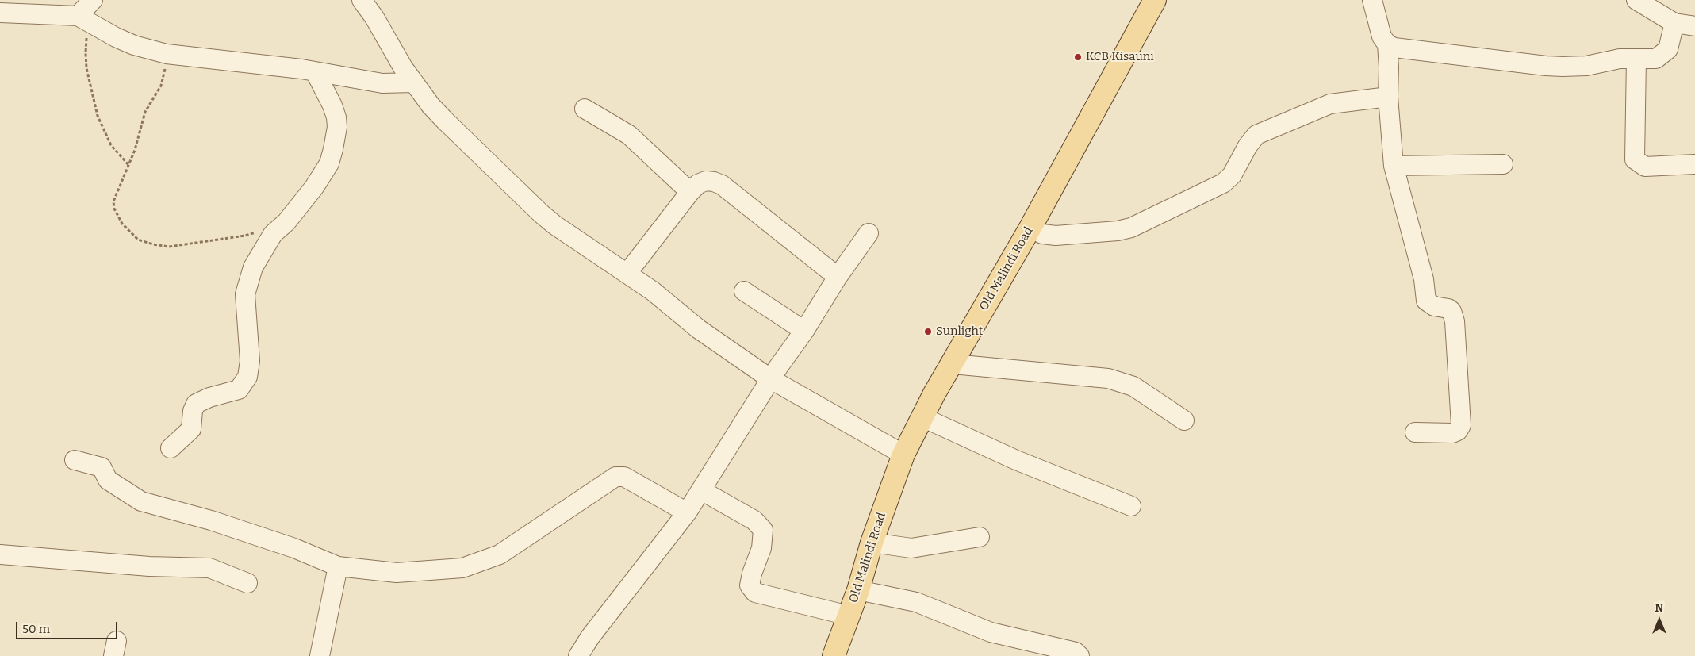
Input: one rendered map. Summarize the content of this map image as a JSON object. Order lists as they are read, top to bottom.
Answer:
{
  "streets": {
    "main road": ["Old Malindi Road"]
  },
  "places": ["KCB Kisauni", "Sunlight"],
  "scale_bar": "50 m",
  "north": "top"
}
